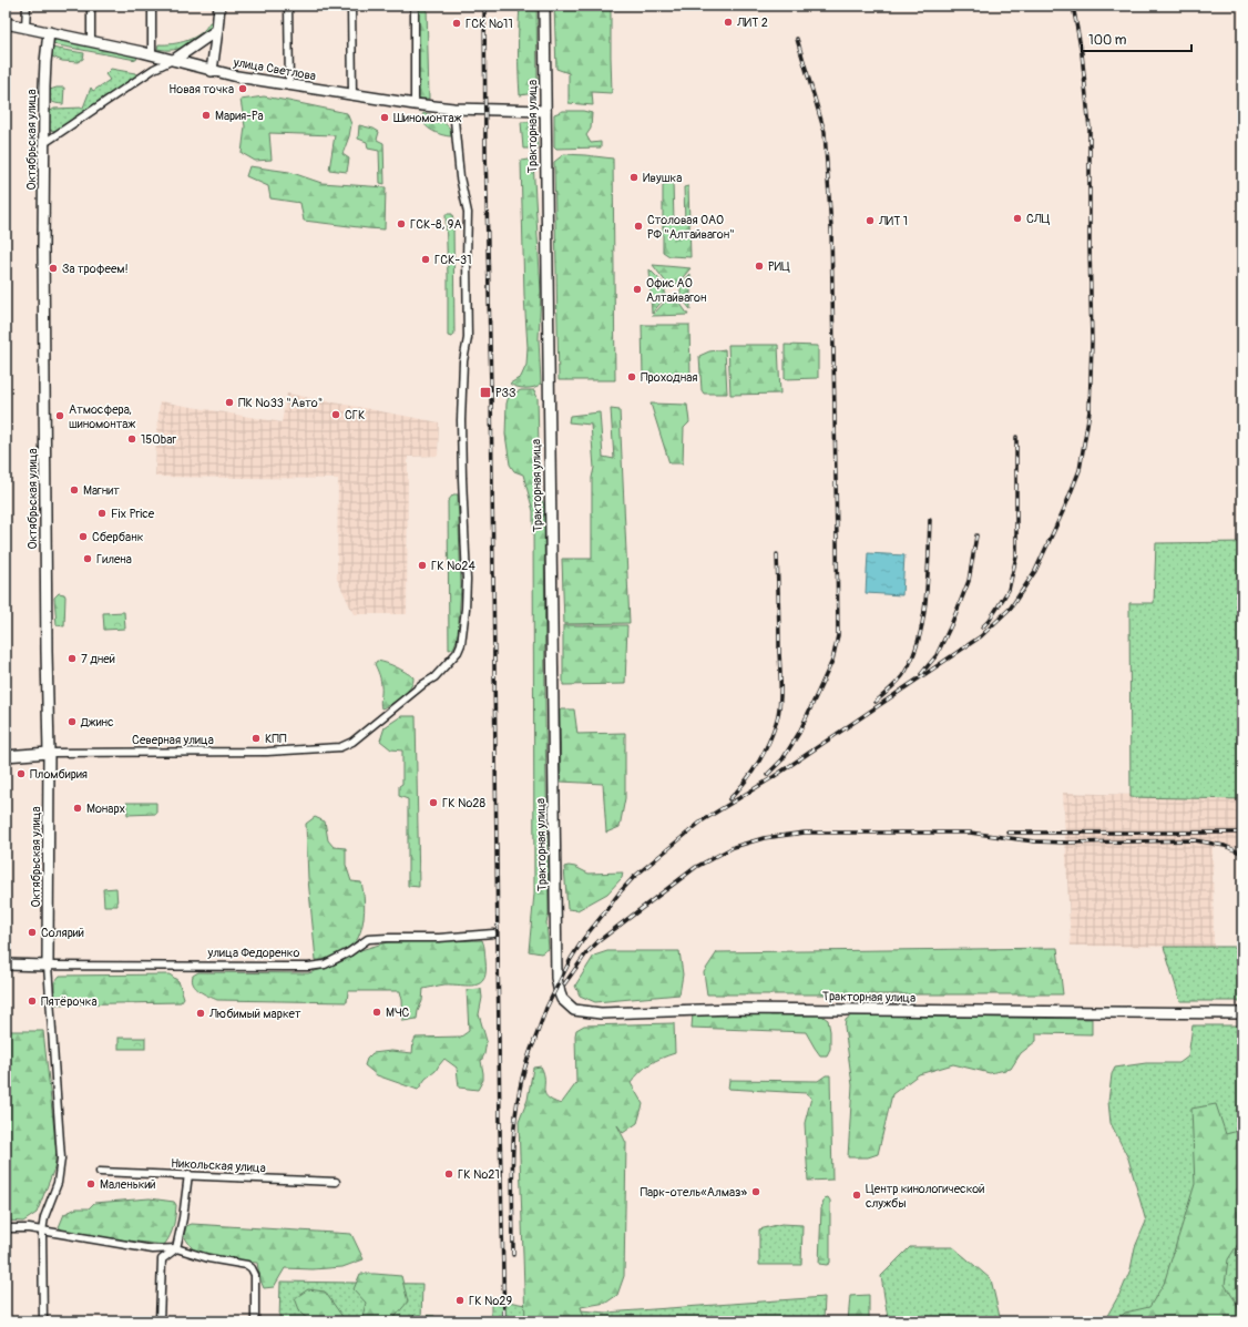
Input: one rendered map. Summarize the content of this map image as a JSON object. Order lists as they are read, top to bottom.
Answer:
{
  "streets": {
    "main road": [
      "улица Светлова",
      "Тракторная улица",
      "Октябрьская улица",
      "Северная улица",
      "улица Федоренко"
    ],
    "street": ["Никольская улица"]
  },
  "crossings": [
    ["улица Светлова", "Тракторная улица"],
    ["улица Светлова", "Октябрьская улица"],
    ["улица Светлова", "Северная улица"],
    ["Октябрьская улица", "Северная улица"],
    ["Октябрьская улица", "улица Федоренко"]
  ],
  "places": {
    "other": [
      "ЛИТ 2",
      "ГСК №11",
      "Новая точка",
      "Мария-Ра",
      "Шиномонтаж",
      "Ивушка",
      "СЛЦ",
      "ЛИТ 1",
      "ГСК-8, 9А",
      "Столовая ОАО РФ \"Алтайвагон\"",
      "ГСК-31",
      "РИЦ",
      "За трофеем!",
      "Офис АО Алтайвагон",
      "Проходная",
      "ПК №33 \"Авто\"",
      "СГК",
      "Атмосфера, шиномонтаж",
      "150bar",
      "Магнит",
      "Fix Price",
      "Сбербанк",
      "Гилена",
      "ГК №24",
      "7 дней",
      "Джинс",
      "КПП",
      "Пломбирия",
      "ГК №28",
      "Монарх",
      "Солярий",
      "Пятёрочка",
      "МЧС",
      "Любимый маркет",
      "ГК №21",
      "Маленький",
      "Парк-отель«Алмаз»",
      "Центр кинологической службы",
      "ГК №29"
    ],
    "transit": ["РЗЗ"]
  },
  "scale_bar": "100 m"
}
